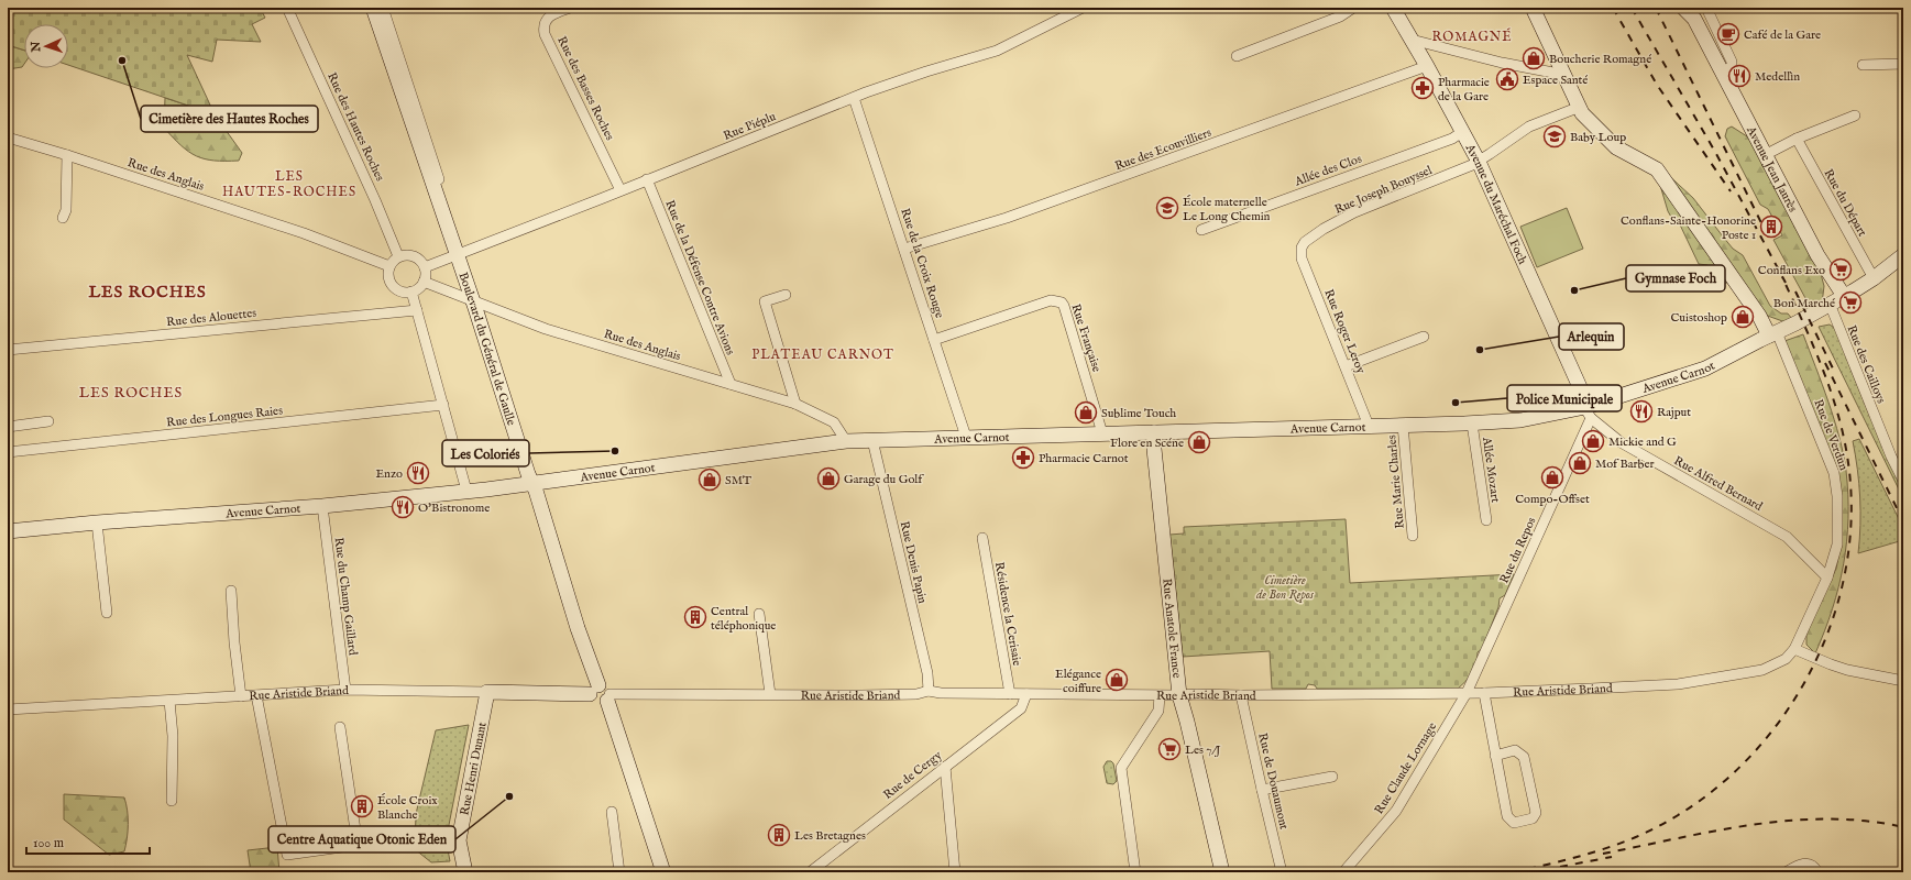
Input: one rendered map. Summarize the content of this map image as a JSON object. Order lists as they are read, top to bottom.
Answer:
{
  "streets": {
    "street": [
      "Rue des Basses Roches",
      "Rue Piéplu",
      "Rue des Hautes Roches",
      "Rue des Ecouvilliers",
      "Avenue Jean Jaurès",
      "Allée des Clos",
      "Rue des Anglais",
      "Rue Joseph Bouyssel",
      "Rue du Départ",
      "Avenue du Maréchal Foch",
      "Rue de la Croix Rouge",
      "Rue de la Défense Contre Avions",
      "Rue des Alouettes",
      "Rue Roger Leroy",
      "Rue Française",
      "Boulevard du Général de Gaulle",
      "Rue des Cailloys",
      "Avenue Carnot",
      "Rue des Longues Raies",
      "Rue de Verdun",
      "Allée Mozart",
      "Rue Marie Charles",
      "Rue Alfred Bernard",
      "Rue du Repos",
      "Rue Denis Papin",
      "Rue du Champ Gaillard",
      "Résidence la Cerisaie",
      "Rue Anatole France",
      "Rue Aristide Briand",
      "Rue Claude Lornage",
      "Rue Henri Dunant",
      "Rue de Cergy",
      "Rue de Douaumont"
    ]
  },
  "crossings": [
    ["Rue des Basses Roches", "Rue Piéplu"],
    ["Rue Piéplu", "Rue des Hautes Roches"],
    ["Rue Piéplu", "Rue des Anglais"],
    ["Rue Piéplu", "Rue de la Croix Rouge"],
    ["Rue Piéplu", "Rue de la Défense Contre Avions"],
    ["Rue Piéplu", "Boulevard du Général de Gaulle"],
    ["Rue des Hautes Roches", "Rue des Anglais"],
    ["Rue des Ecouvilliers", "Avenue du Maréchal Foch"],
    ["Rue des Ecouvilliers", "Rue de la Croix Rouge"],
    ["Avenue Jean Jaurès", "Rue des Cailloys"],
    ["Avenue Jean Jaurès", "Avenue Carnot"],
    ["Allée des Clos", "Avenue du Maréchal Foch"],
    ["Rue des Anglais", "Rue de la Défense Contre Avions"],
    ["Rue des Anglais", "Boulevard du Général de Gaulle"],
    ["Rue des Anglais", "Avenue Carnot"],
    ["Rue Joseph Bouyssel", "Avenue du Maréchal Foch"],
    ["Rue Joseph Bouyssel", "Rue Roger Leroy"],
    ["Rue du Départ", "Avenue Carnot"],
    ["Avenue du Maréchal Foch", "Avenue Carnot"],
    ["Avenue du Maréchal Foch", "Rue Alfred Bernard"],
    ["Avenue du Maréchal Foch", "Rue du Repos"],
    ["Rue de la Croix Rouge", "Rue Française"],
    ["Rue de la Croix Rouge", "Avenue Carnot"],
    ["Rue Roger Leroy", "Avenue Carnot"],
    ["Rue Française", "Avenue Carnot"],
    ["Boulevard du Général de Gaulle", "Avenue Carnot"],
    ["Boulevard du Général de Gaulle", "Rue Aristide Briand"],
    ["Rue des Cailloys", "Avenue Carnot"],
    ["Avenue Carnot", "Rue de Verdun"],
    ["Avenue Carnot", "Allée Mozart"],
    ["Avenue Carnot", "Rue Marie Charles"],
    ["Avenue Carnot", "Rue Alfred Bernard"],
    ["Avenue Carnot", "Rue du Repos"],
    ["Avenue Carnot", "Rue Denis Papin"],
    ["Avenue Carnot", "Rue du Champ Gaillard"],
    ["Avenue Carnot", "Rue Anatole France"],
    ["Rue de Verdun", "Rue Alfred Bernard"],
    ["Rue de Verdun", "Rue Aristide Briand"],
    ["Rue Alfred Bernard", "Rue du Repos"],
    ["Rue du Repos", "Rue Aristide Briand"],
    ["Rue du Repos", "Rue Claude Lornage"],
    ["Rue Denis Papin", "Rue Aristide Briand"],
    ["Rue du Champ Gaillard", "Rue Aristide Briand"],
    ["Résidence la Cerisaie", "Rue Aristide Briand"],
    ["Rue Anatole France", "Rue Aristide Briand"],
    ["Rue Aristide Briand", "Rue Claude Lornage"],
    ["Rue Aristide Briand", "Rue Henri Dunant"],
    ["Rue Aristide Briand", "Rue de Cergy"],
    ["Rue Aristide Briand", "Rue de Douaumont"]
  ],
  "districts": [
    "ROMAGNÉ",
    "LES HAUTES-ROCHES",
    "LES ROCHES",
    "PLATEAU CARNOT",
    "LES ROCHES"
  ],
  "parks": ["Cimetière de Bon Repos"],
  "places": {
    "cafe": ["Café de la Gare"],
    "shop": [
      "Boucherie Romagné",
      "Cuistoshop",
      "Sublime Touch",
      "Mickie and G",
      "Flore en Scéne",
      "Mof Barber",
      "Compo-Offset",
      "Garage du Golf",
      "SMT",
      "Elégance coiffure"
    ],
    "other": [
      "Cimetière des Hautes Roches",
      "Gymnase Foch",
      "Arlequin",
      "Police Municipale",
      "Les Coloriés",
      "Centre Aquatique Otonic Eden"
    ],
    "restaurant": [
      "Medellìn",
      "Rajput",
      "Enzo",
      "O'Bistronome"
    ],
    "public building": ["Espace Santé"],
    "pharmacy": ["Pharmacie de la Gare", "Pharmacie Carnot"],
    "school or university": ["Baby Loup", "École maternelle Le Long Chemin"],
    "building": [
      "Conflans-Sainte-Honorine Poste 1",
      "Central téléphonique",
      "École Croix Blanche",
      "Les Bretagnes"
    ],
    "supermarket": ["Conflans Exo", "Bon Marché", "Les 7/J"]
  },
  "scale_bar": "100 m",
  "north": "left"
}
